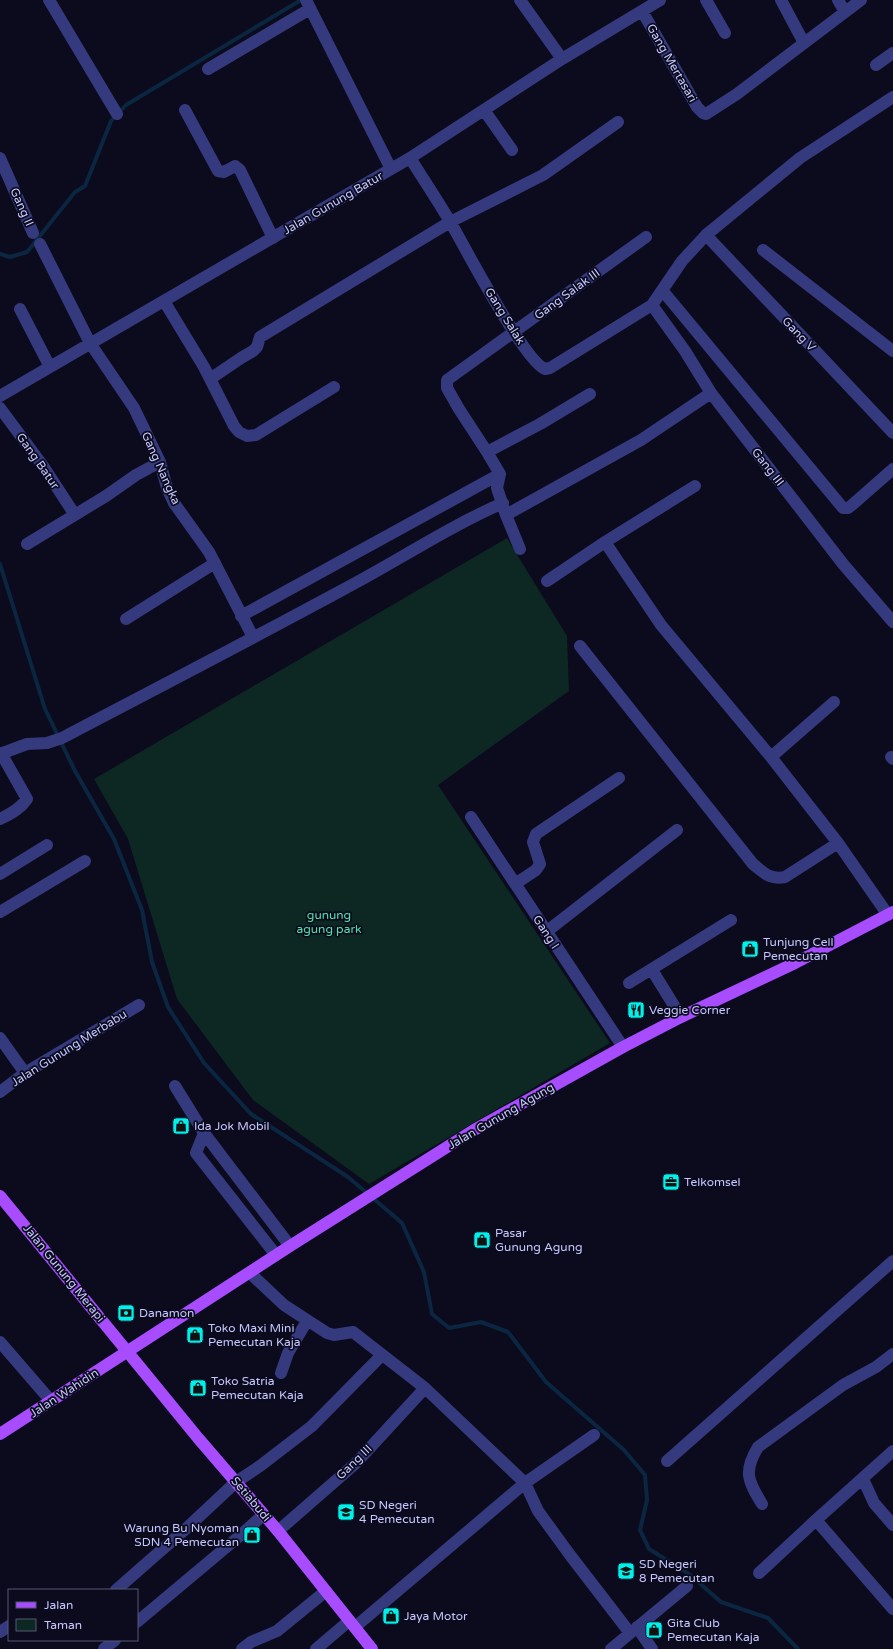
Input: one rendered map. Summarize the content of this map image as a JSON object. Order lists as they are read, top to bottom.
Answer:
{
  "streets": {
    "main road": [
      "Jalan Gunung Agung",
      "Jalan Gunung Merapi",
      "Jalan Wahidin",
      "Setiabudi"
    ],
    "street": [
      "Gang Mertasari",
      "Jalan Gunung Batur",
      "Gang II",
      "Gang Salak III",
      "Gang Salak",
      "Gang V",
      "Gang Batur",
      "Gang III",
      "Gang Nangka",
      "Gang I",
      "Jalan Gunung Merbabu"
    ]
  },
  "crossings": [
    ["Gang Mertasari", "Jalan Gunung Batur"],
    ["Jalan Gunung Batur", "Gang Salak"],
    ["Jalan Gunung Batur", "Gang Nangka"],
    ["Gang Salak III", "Gang Salak"],
    ["Gang Salak", "Gang V"],
    ["Gang Salak", "Gang III"],
    ["Gang III", "Setiabudi"],
    ["Gang I", "Jalan Gunung Agung"],
    ["Jalan Gunung Agung", "Jalan Gunung Merapi"],
    ["Jalan Gunung Agung", "Jalan Wahidin"],
    ["Jalan Gunung Agung", "Setiabudi"],
    ["Jalan Gunung Merapi", "Jalan Wahidin"],
    ["Jalan Gunung Merapi", "Setiabudi"],
    ["Jalan Wahidin", "Setiabudi"]
  ],
  "parks": ["gunung agung park"],
  "places": {
    "shop": [
      "Tunjung Cell Pemecutan",
      "Ida Jok Mobil",
      "Pasar Gunung Agung",
      "Toko Maxi Mini Pemecutan Kaja",
      "Toko Satria Pemecutan Kaja",
      "Warung Bu Nyoman SDN 4 Pemecutan",
      "Jaya Motor",
      "Gita Club Pemecutan Kaja"
    ],
    "restaurant": ["Veggie Corner"],
    "office": ["Telkomsel"],
    "bank": ["Danamon"],
    "school or university": ["SD Negeri 4 Pemecutan", "SD Negeri 8 Pemecutan"]
  },
  "legend": ["Jalan", "Taman"]
}
